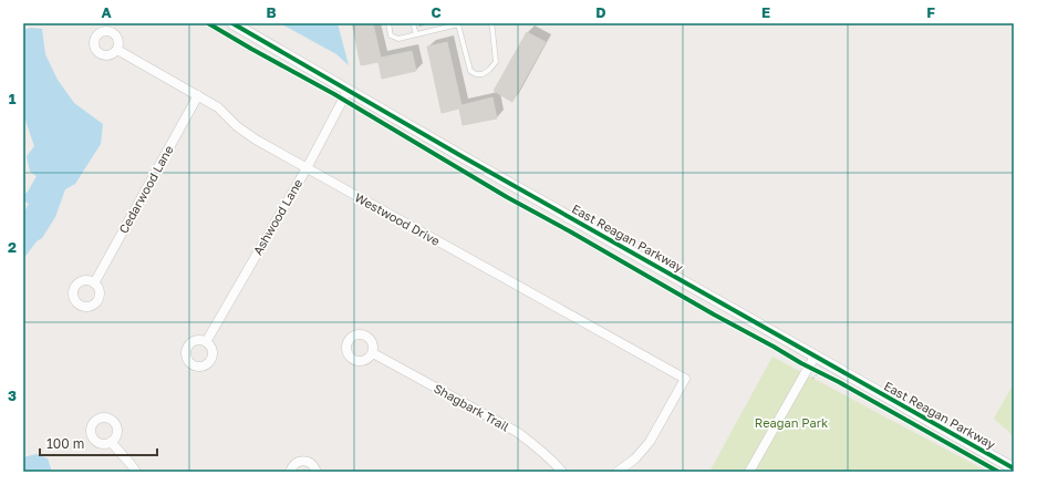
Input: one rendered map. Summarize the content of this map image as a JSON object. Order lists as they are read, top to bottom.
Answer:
{
  "streets": {
    "street": [
      "Cedarwood Lane",
      "Ashwood Lane",
      "Westwood Drive",
      "East Reagan Parkway",
      "Shagbark Trail"
    ]
  },
  "crossings": [
    ["Cedarwood Lane", "Westwood Drive"],
    ["Ashwood Lane", "Westwood Drive"],
    ["Ashwood Lane", "East Reagan Parkway"]
  ],
  "parks": ["Reagan Park"],
  "scale_bar": "100 m",
  "grid": {
    "columns": [
      "A",
      "B",
      "C",
      "D",
      "E",
      "F"
    ],
    "rows": ["1", "2", "3"]
  }
}
